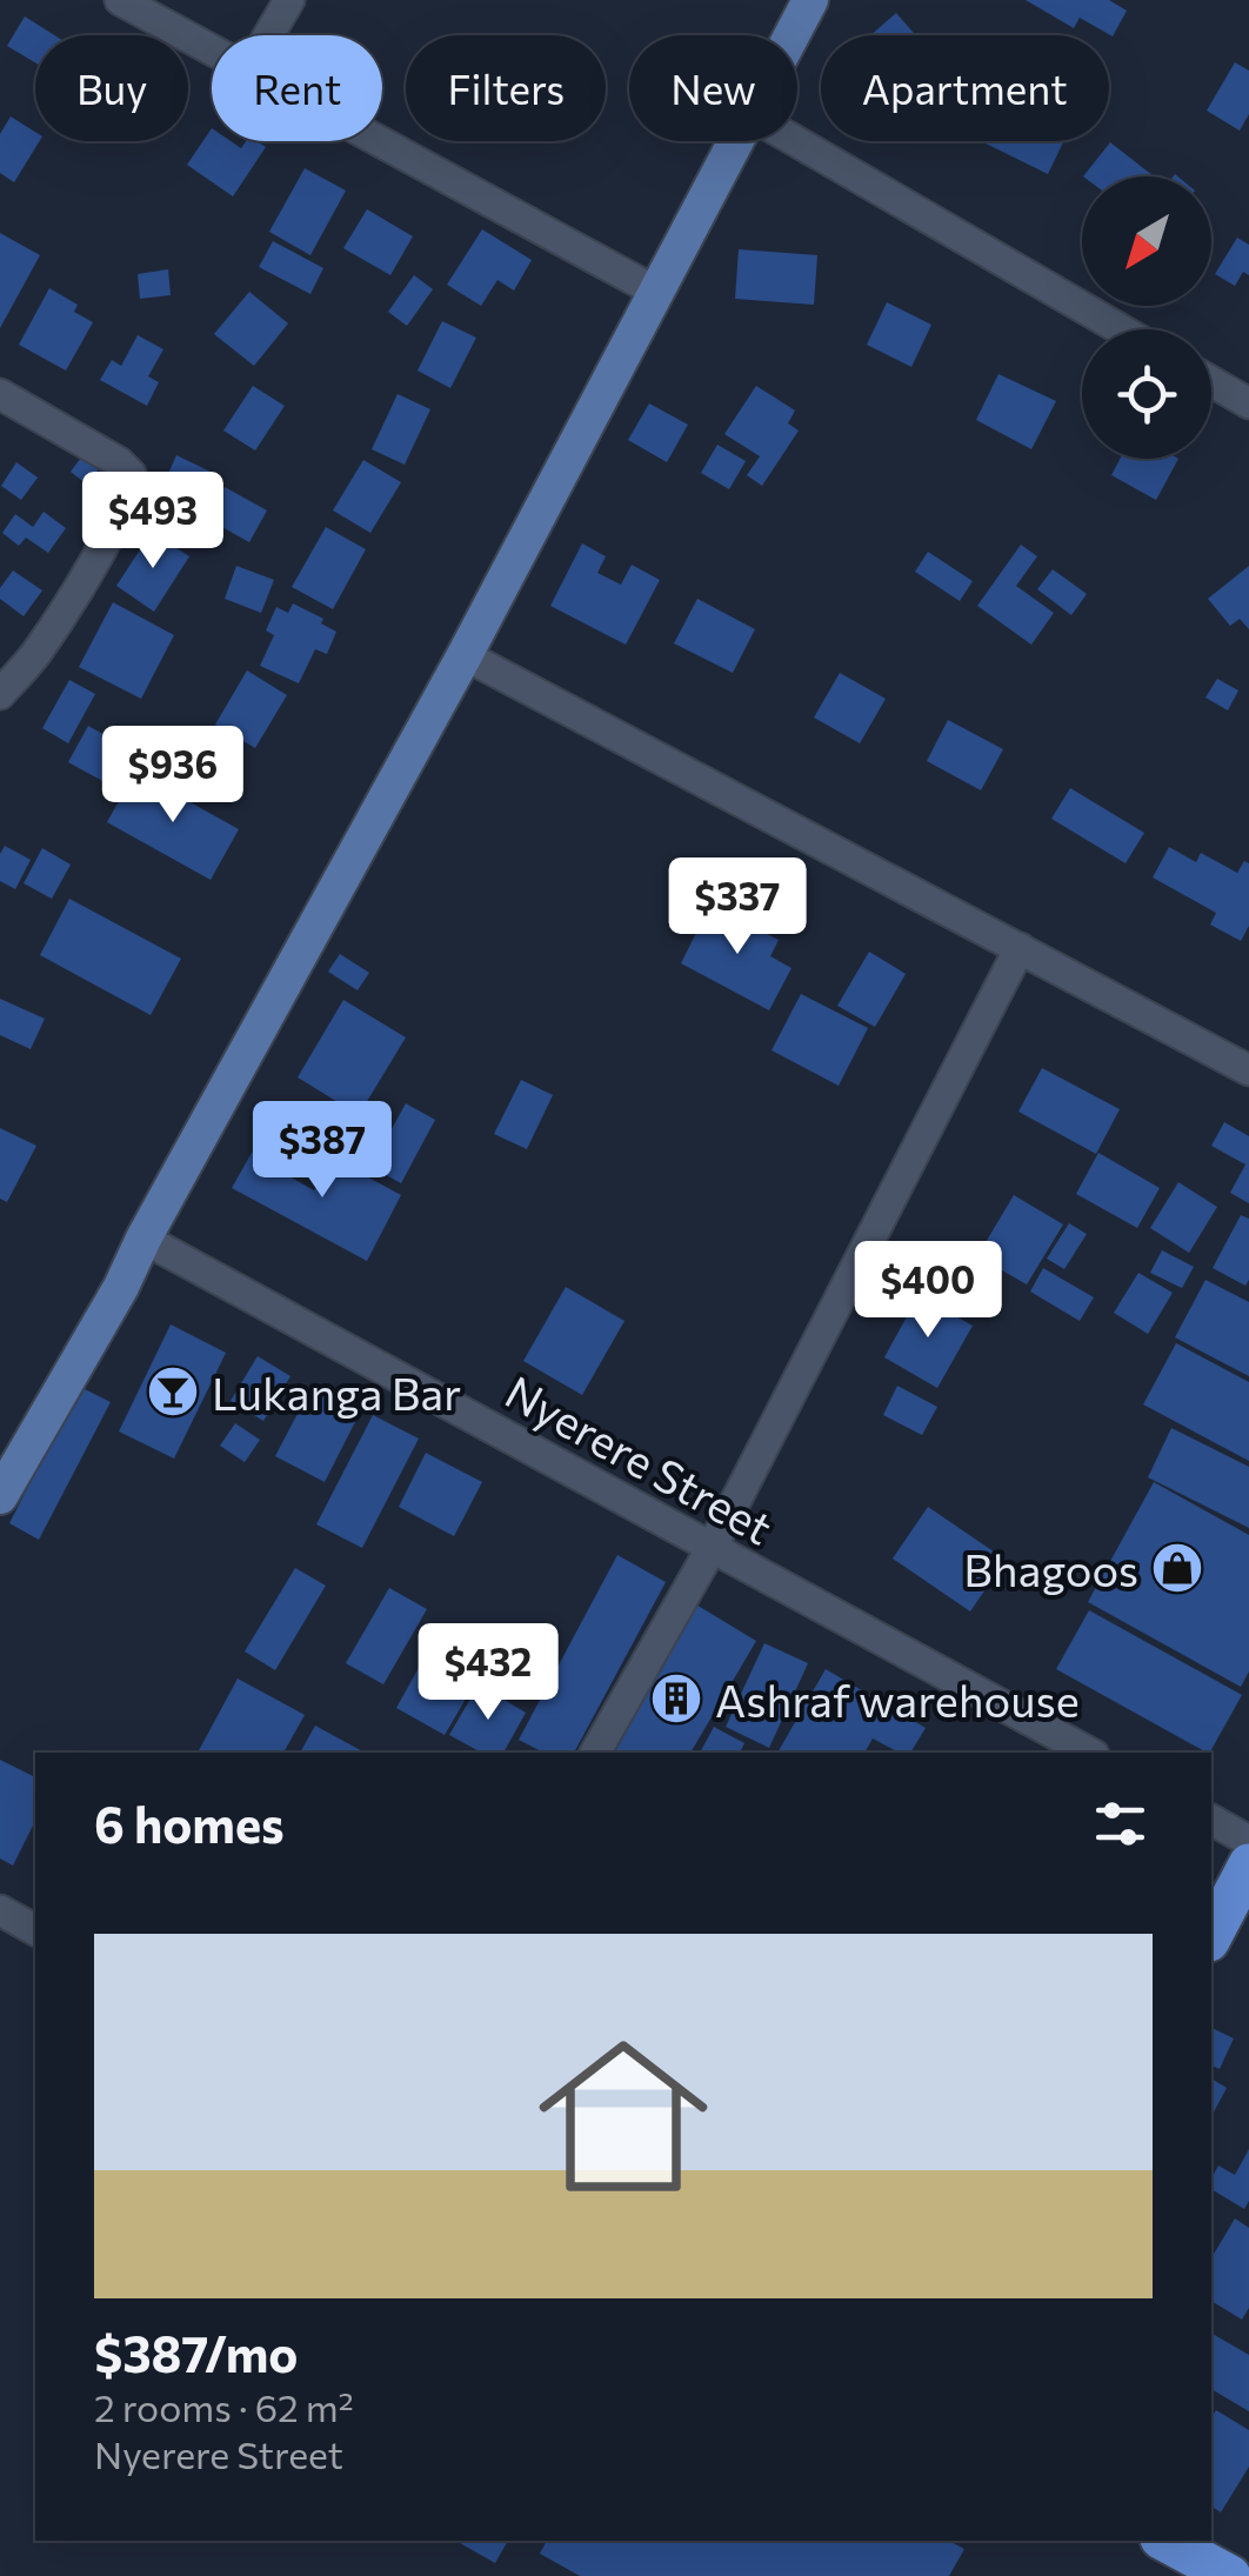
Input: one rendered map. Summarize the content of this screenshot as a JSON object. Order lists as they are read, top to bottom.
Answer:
{
  "streets": {
    "street": ["Nyerere Street"]
  },
  "places": {
    "bar": ["Lukanga Bar"],
    "shop": ["Bhagoos"],
    "building": ["Ashraf warehouse"]
  },
  "north": "bottom left",
  "page": {
    "chip": [
      "Buy",
      "Rent",
      "Filters",
      "New",
      "Apartment"
    ],
    "price": [
      "$493",
      "$936",
      "$337",
      "$387",
      "$400",
      "$432"
    ],
    "heading": "6 homes",
    "list": [
      {
        "name": "$387/mo",
        "note": "2 rooms · 62 m² · Nyerere Street"
      }
    ]
  }
}
